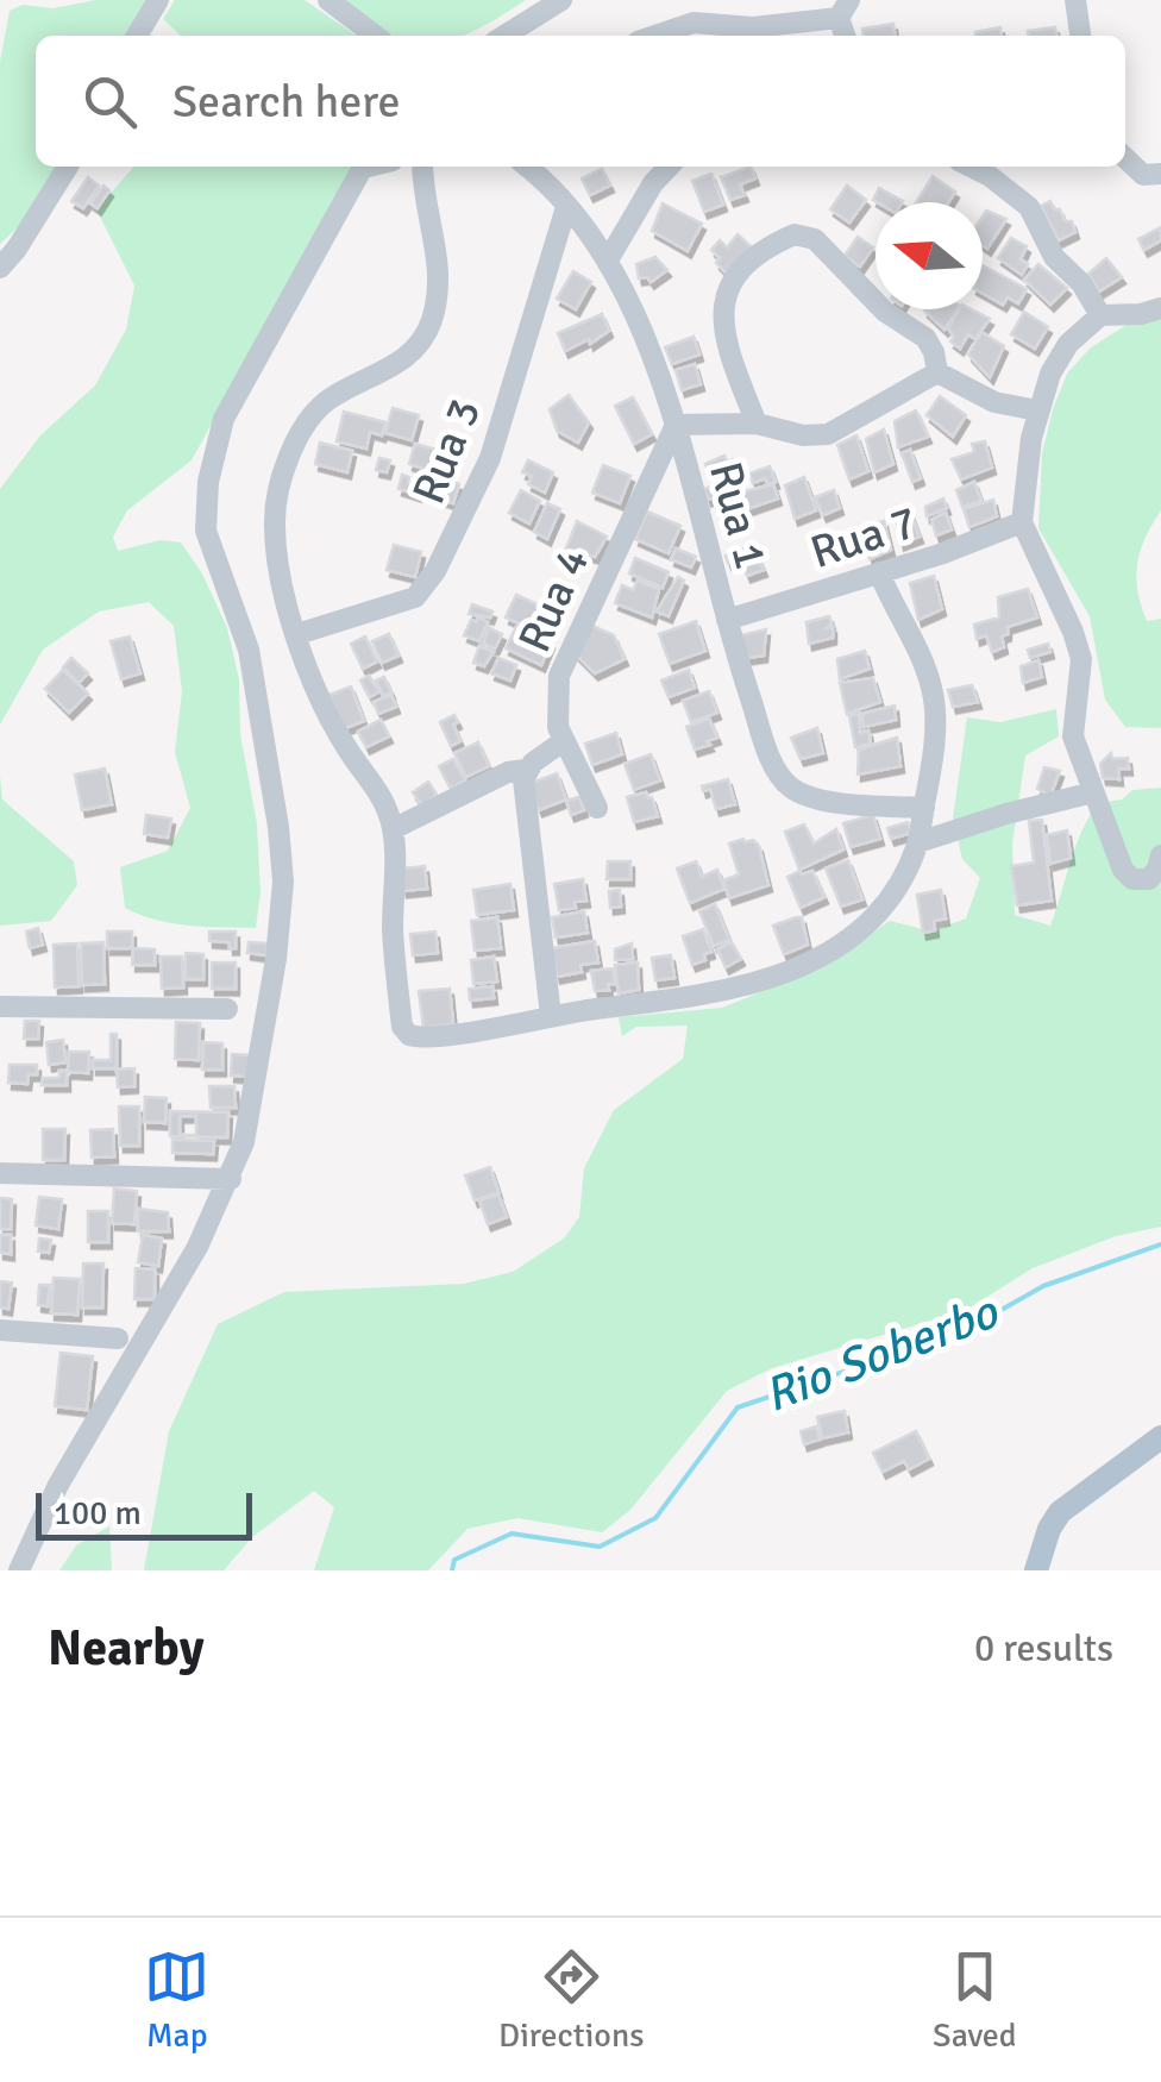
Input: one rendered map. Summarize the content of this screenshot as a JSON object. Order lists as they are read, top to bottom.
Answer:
{
  "streets": {
    "street": [
      "Rua 3",
      "Rua 1",
      "Rua 7",
      "Rua 4"
    ]
  },
  "crossings": [
    ["Rua 3", "Rua 1"],
    ["Rua 1", "Rua 7"],
    ["Rua 1", "Rua 4"]
  ],
  "water": ["Rio Soberbo"],
  "scale_bar": "100 m",
  "north": "left",
  "page": {
    "search": "Search here",
    "scale": "100 m",
    "heading": ["Nearby", "0 results"],
    "nav": ["Map", "Directions", "Saved"]
  }
}
